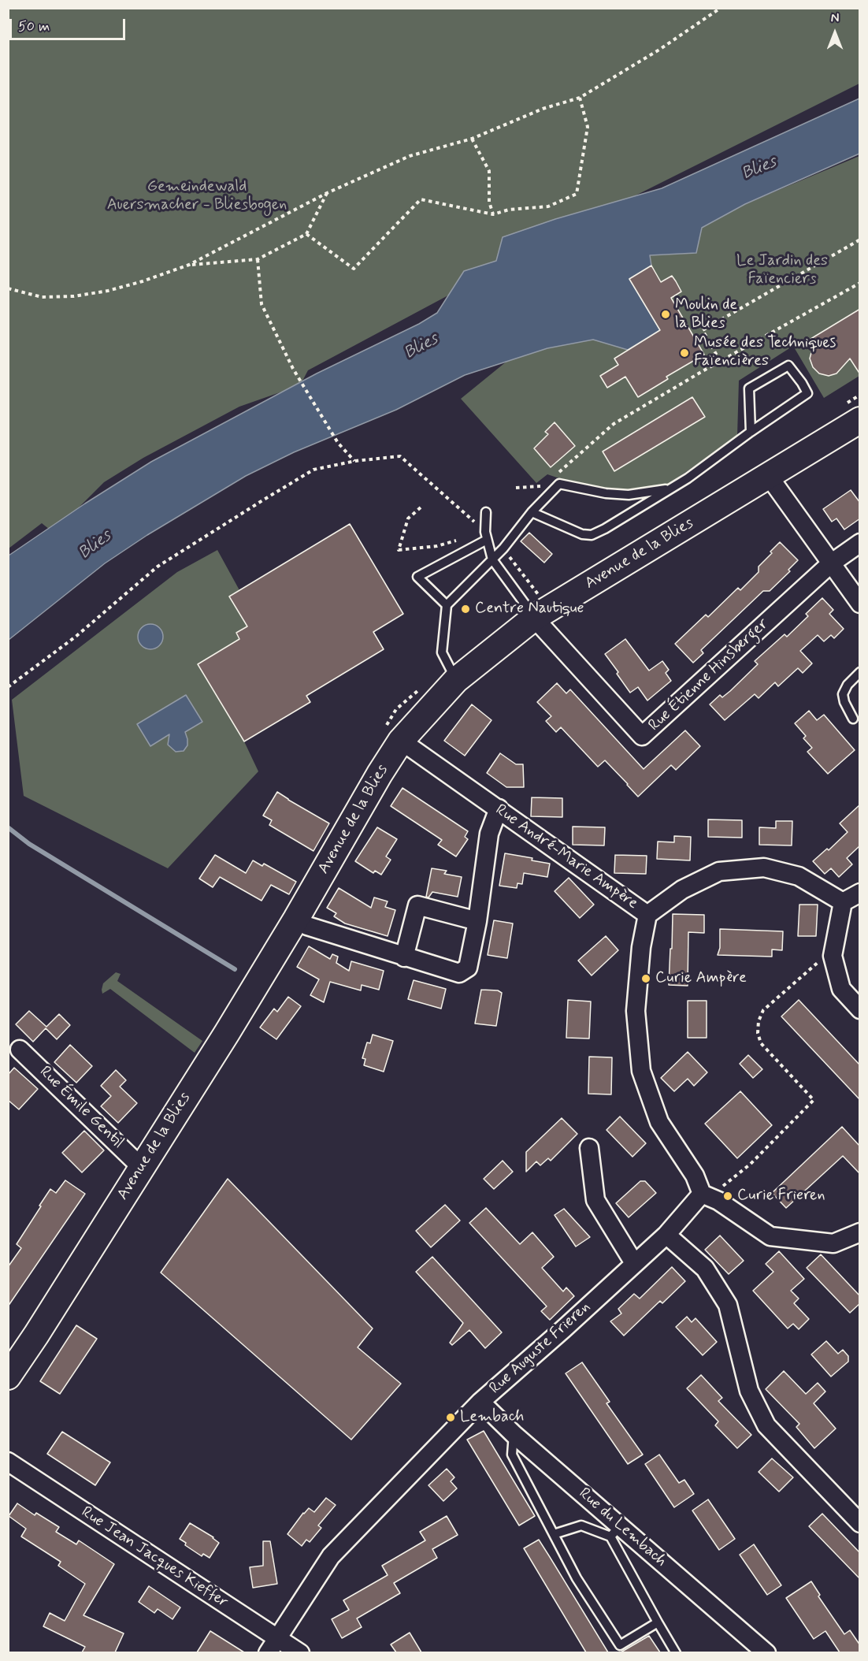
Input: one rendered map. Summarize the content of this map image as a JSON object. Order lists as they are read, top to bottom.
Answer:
{
  "streets": {
    "main road": ["Avenue de la Blies"],
    "street": [
      "Rue Étienne Hinsberger",
      "Rue André-Marie Ampère",
      "Rue Émile Gentil",
      "Rue Auguste Frieren",
      "Rue du Lembach",
      "Rue Jean Jacques Kieffer"
    ]
  },
  "crossings": [
    ["Avenue de la Blies", "Rue Étienne Hinsberger"],
    ["Avenue de la Blies", "Rue André-Marie Ampère"],
    ["Avenue de la Blies", "Rue Émile Gentil"],
    ["Rue Auguste Frieren", "Rue du Lembach"],
    ["Rue Auguste Frieren", "Rue Jean Jacques Kieffer"]
  ],
  "water": ["Blies"],
  "parks": ["Gemeindewald Auersmacher - Bliesbogen", "Le Jardin des Faïenciers"],
  "places": [
    "Moulin de la Blies",
    "Musée des Techniques Faïencières",
    "Centre Nautique",
    "Curie Ampère",
    "Curie Frieren",
    "Lembach"
  ],
  "scale_bar": "50 m",
  "north": "top"
}
